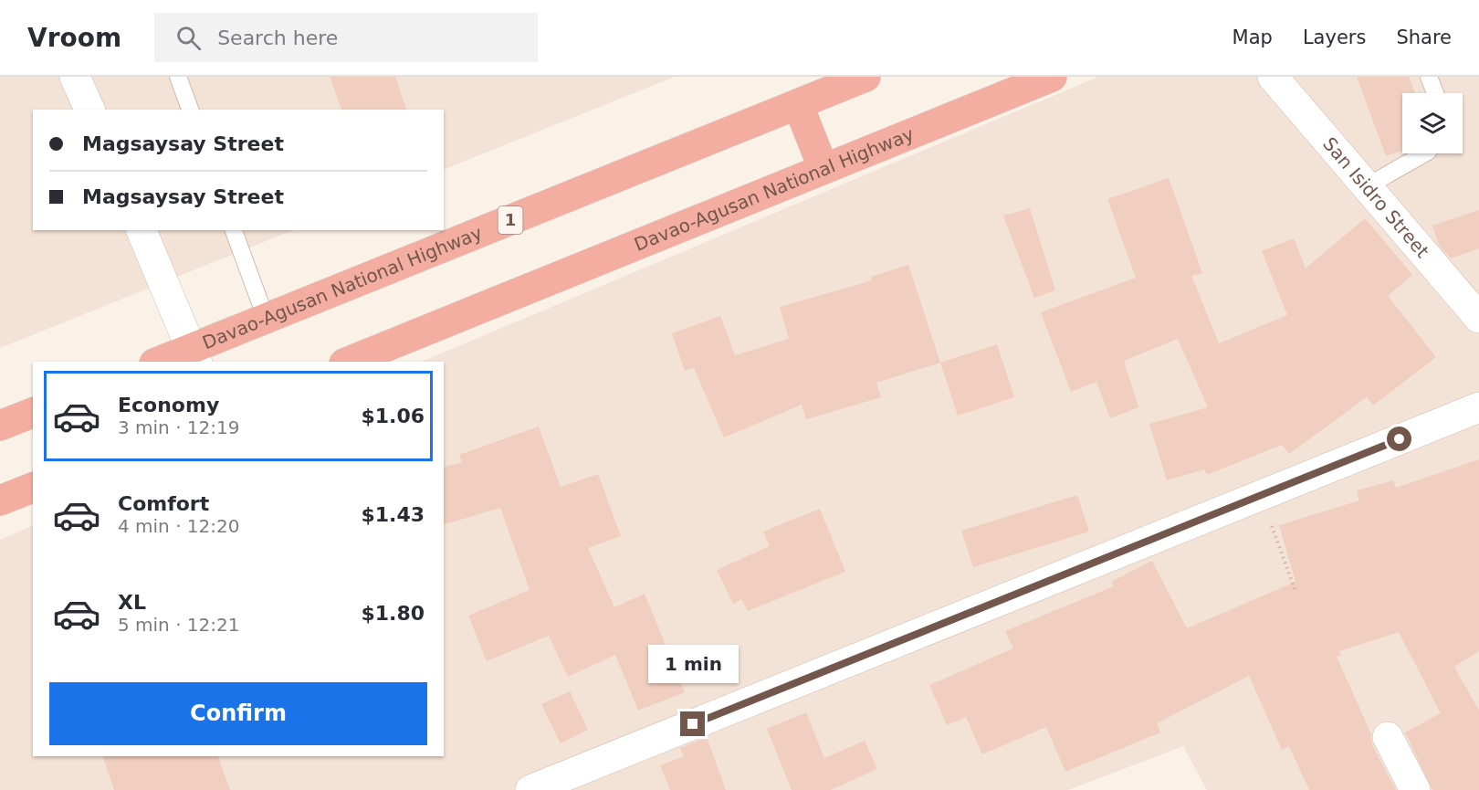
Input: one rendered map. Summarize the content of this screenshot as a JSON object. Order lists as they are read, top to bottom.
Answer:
{
  "streets": {
    "highway": ["Davao-Agusan National Highway", "1"],
    "street": ["San Isidro Street"]
  },
  "page": {
    "header": "Vroom",
    "search": "Search here",
    "nav": ["Map", "Layers", "Share"],
    "banner": ["Magsaysay Street", "Magsaysay Street"],
    "list": [
      {
        "name": "Economy",
        "note": "3 min · 12:19",
        "value": "$1.06"
      },
      {
        "name": "Comfort",
        "note": "4 min · 12:20",
        "value": "$1.43"
      },
      {
        "name": "XL",
        "note": "5 min · 12:21",
        "value": "$1.80"
      }
    ],
    "bubble": "1 min",
    "buttons": "Confirm"
  }
}
